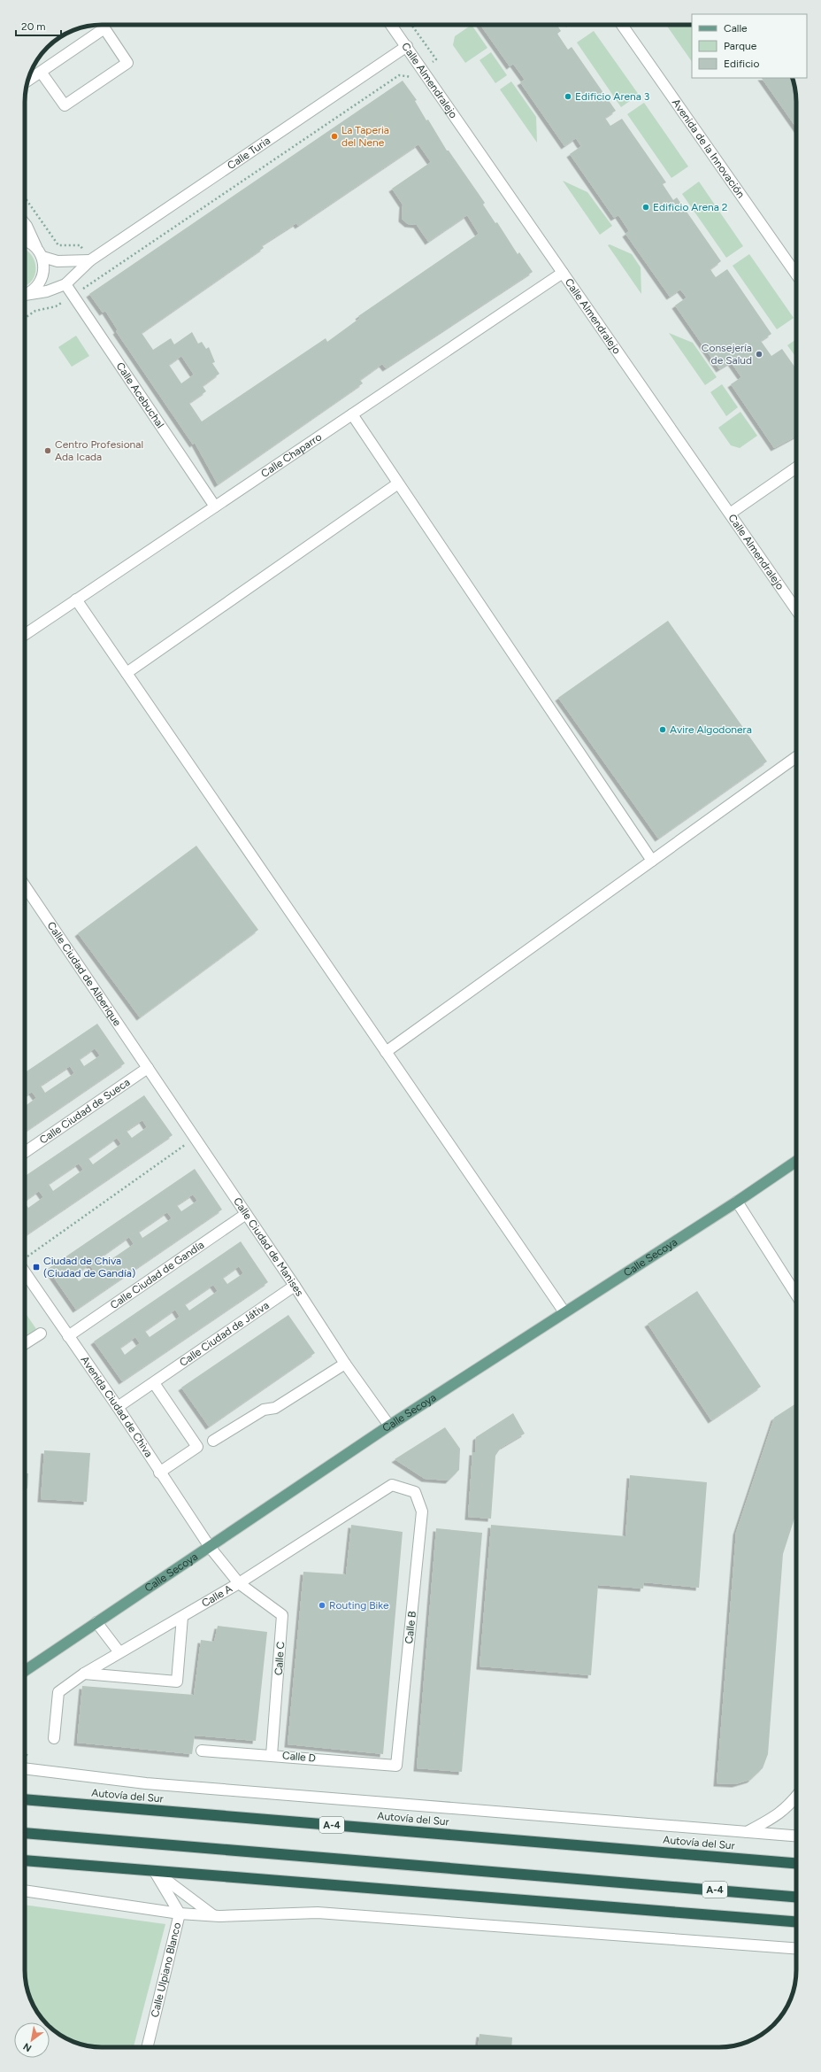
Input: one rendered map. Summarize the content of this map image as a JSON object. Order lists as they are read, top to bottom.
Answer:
{
  "streets": {
    "highway": ["Autovía del Sur", "A-4"],
    "main road": ["Calle Secoya"],
    "street": [
      "Calle Almendralejo",
      "Avenida de la Innovación",
      "Calle Turia",
      "Calle Acebuchal",
      "Calle Chaparro",
      "Calle Ciudad de Alberique",
      "Calle Ciudad de Sueca",
      "Calle Ciudad de Manises",
      "Calle Ciudad de Gandía",
      "Calle Ciudad de Játiva",
      "Avenida Ciudad de Chiva",
      "Calle A",
      "Calle B",
      "Calle C",
      "Calle D",
      "Calle Ulpiano Blanco"
    ]
  },
  "crossings": [
    ["Calle Almendralejo", "Calle Turia"],
    ["Calle Almendralejo", "Calle Chaparro"],
    ["Calle Turia", "Calle Acebuchal"],
    ["Calle Acebuchal", "Calle Chaparro"],
    ["Calle Ciudad de Alberique", "Calle Ciudad de Sueca"],
    ["Calle Ciudad de Alberique", "Calle Ciudad de Manises"],
    ["Calle Ciudad de Sueca", "Calle Ciudad de Manises"],
    ["Calle Ciudad de Manises", "Calle Secoya"],
    ["Calle Ciudad de Manises", "Calle Ciudad de Gandía"],
    ["Calle Ciudad de Manises", "Calle Ciudad de Játiva"],
    ["Calle Secoya", "Avenida Ciudad de Chiva"],
    ["Calle Ciudad de Gandía", "Avenida Ciudad de Chiva"],
    ["Calle Ciudad de Játiva", "Avenida Ciudad de Chiva"],
    ["Avenida Ciudad de Chiva", "Calle A"],
    ["Avenida Ciudad de Chiva", "Calle C"],
    ["Calle A", "Calle B"],
    ["Calle A", "Calle C"],
    ["Calle B", "Calle D"],
    ["Calle C", "Calle D"]
  ],
  "places": {
    "other": [
      "Edificio Arena 3",
      "La Taperia del Nene",
      "Edificio Arena 2",
      "Consejería de Salud",
      "Centro Profesional Ada Icada",
      "Avire Algodonera",
      "Routing Bike"
    ],
    "transit": ["Ciudad de Chiva (Ciudad de Gandía)"]
  },
  "legend": ["Calle", "Parque", "Edificio"],
  "scale_bar": "20 m",
  "north": "bottom left"
}
